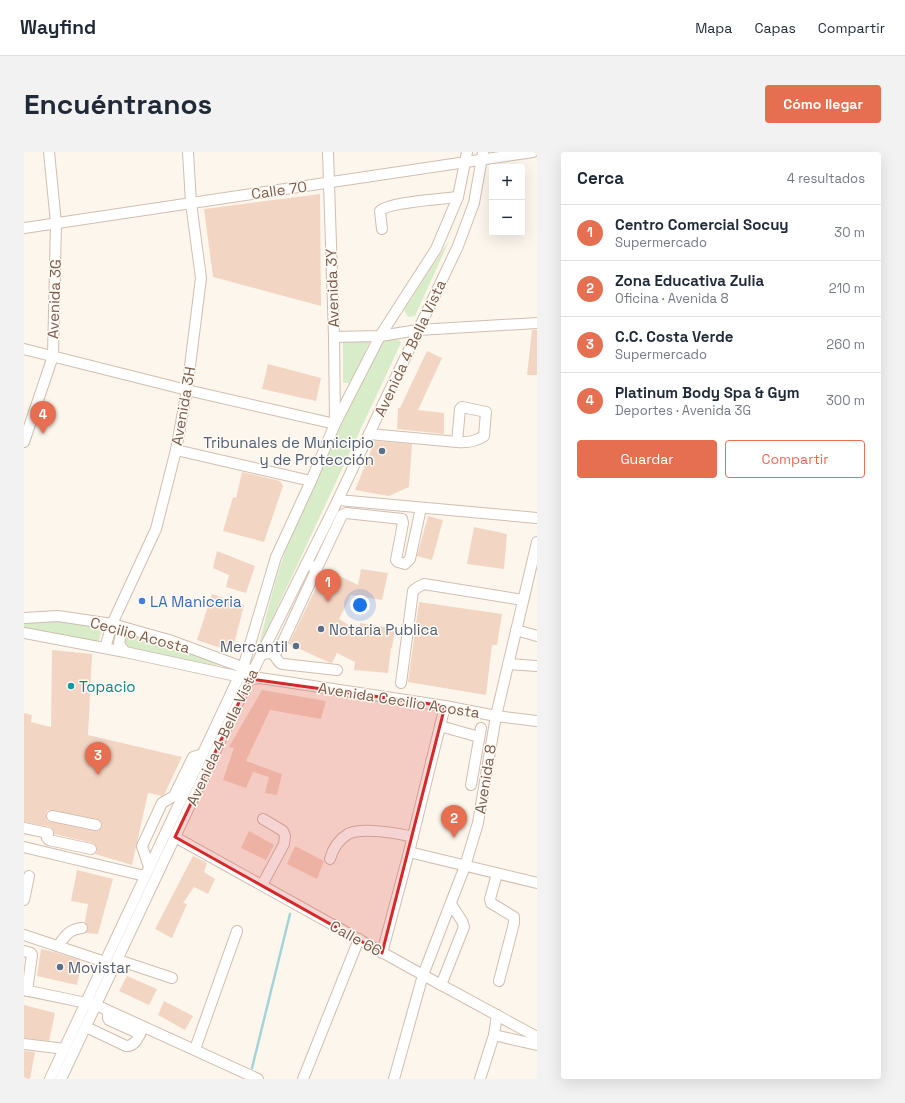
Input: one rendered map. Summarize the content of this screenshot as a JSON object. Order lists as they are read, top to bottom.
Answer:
{
  "streets": {
    "street": [
      "Calle 70",
      "Avenida 3Y",
      "Avenida 3G",
      "Avenida 4 Bella Vista",
      "Avenida 3H",
      "Cecilio Acosta",
      "Avenida Cecilio Acosta",
      "Avenida 8",
      "Calle 66"
    ]
  },
  "crossings": [
    ["Calle 70", "Avenida 3Y"],
    ["Calle 70", "Avenida 3G"],
    ["Calle 70", "Avenida 4 Bella Vista"],
    ["Calle 70", "Avenida 3H"],
    ["Avenida 3Y", "Avenida 4 Bella Vista"],
    ["Avenida 4 Bella Vista", "Cecilio Acosta"],
    ["Avenida 4 Bella Vista", "Avenida Cecilio Acosta"],
    ["Avenida 4 Bella Vista", "Calle 66"],
    ["Avenida 3H", "Cecilio Acosta"],
    ["Cecilio Acosta", "Avenida Cecilio Acosta"],
    ["Avenida Cecilio Acosta", "Avenida 8"],
    ["Avenida 8", "Calle 66"]
  ],
  "places": [
    "Tribunales de Municipio y de Protección",
    "LA Maniceria",
    "Notaria Publica",
    "Mercantil",
    "Topacio",
    "Movistar"
  ],
  "page": {
    "header": "Wayfind",
    "nav": ["Mapa", "Capas", "Compartir"],
    "buttons": [
      "Cómo llegar",
      ["Guardar", "Compartir"]
    ],
    "title": "Encuéntranos",
    "heading": ["Cerca", "4 resultados"],
    "map_buttons": ["+", "−"],
    "list": [
      {
        "mark": "1",
        "name": "Centro Comercial Socuy",
        "note": "Supermercado",
        "value": "30 m"
      },
      {
        "mark": "2",
        "name": "Zona Educativa Zulia",
        "note": "Oficina · Avenida 8",
        "value": "210 m"
      },
      {
        "mark": "3",
        "name": "C.C. Costa Verde",
        "note": "Supermercado",
        "value": "260 m"
      },
      {
        "mark": "4",
        "name": "Platinum Body Spa & Gym",
        "note": "Deportes · Avenida 3G",
        "value": "300 m"
      }
    ],
    "pins": [
      "4",
      "1",
      "3",
      "2"
    ]
  }
}
